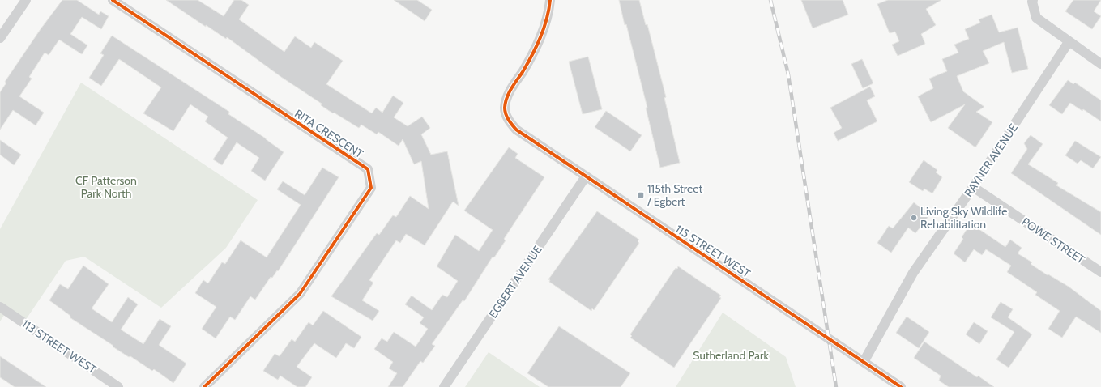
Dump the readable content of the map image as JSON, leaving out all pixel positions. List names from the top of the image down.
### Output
{
  "streets": {
    "street": [
      "RITA CRESCENT",
      "RAYNER AVENUE",
      "POWE STREET",
      "115 STREET WEST",
      "EGBERT AVENUE",
      "113 STREET WEST"
    ]
  },
  "crossings": [
    ["RAYNER AVENUE", "POWE STREET"],
    ["RAYNER AVENUE", "115 STREET WEST"],
    ["115 STREET WEST", "EGBERT AVENUE"]
  ],
  "parks": ["CF Patterson Park North", "Sutherland Park"],
  "places": {
    "transit": ["115th Street / Egbert"],
    "other": ["Living Sky Wildlife Rehabilitation"]
  }
}
